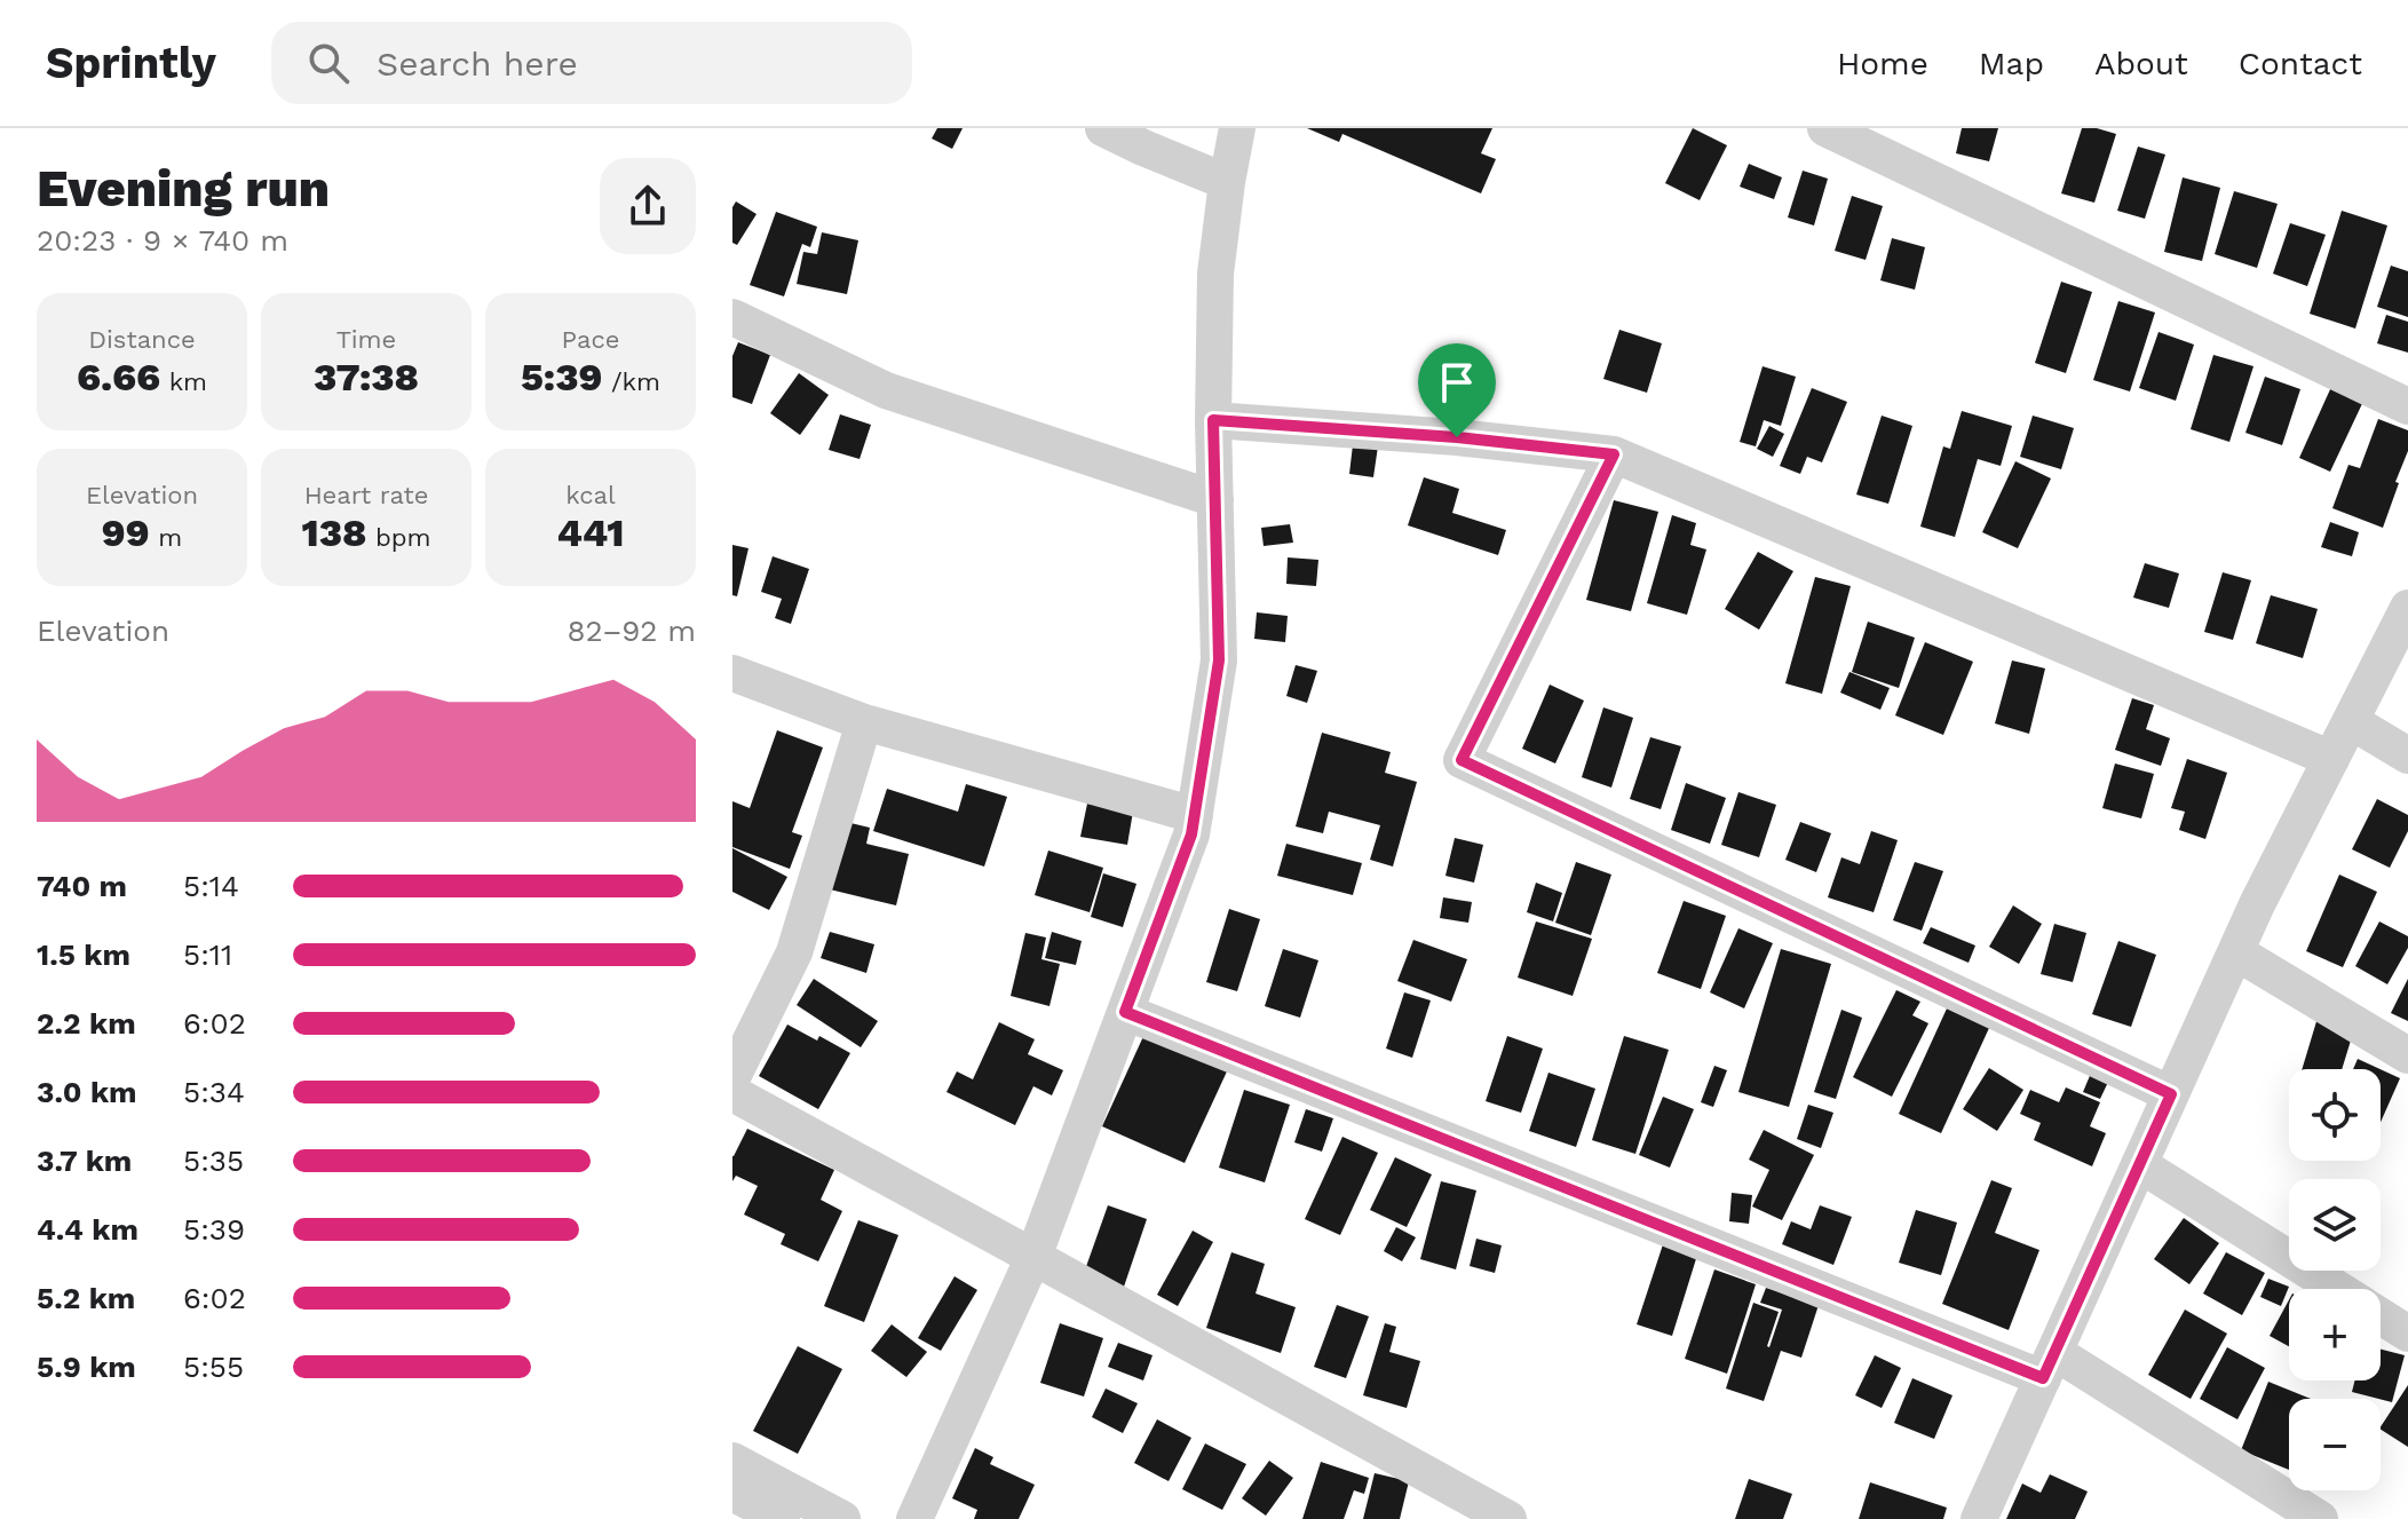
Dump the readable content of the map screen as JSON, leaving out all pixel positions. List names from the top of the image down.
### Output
{
  "page": {
    "header": "Sprintly",
    "search": "Search here",
    "nav": [
      "Home",
      "Map",
      "About",
      "Contact"
    ],
    "heading": ["Evening run", "20:23 · 9 × 740 m"],
    "stats": [
      ["Distance", "6.66 km"],
      ["Time", "37:38"],
      ["Pace", "5:39 /km"],
      ["Elevation", "99 m"],
      ["Heart rate", "138 bpm"],
      ["kcal", "441"]
    ],
    "chart": ["Elevation", "82–92 m"],
    "list": [
      {
        "name": "740 m",
        "note": "5:14"
      },
      {
        "name": "1.5 km",
        "note": "5:11"
      },
      {
        "name": "2.2 km",
        "note": "6:02"
      },
      {
        "name": "3.0 km",
        "note": "5:34"
      },
      {
        "name": "3.7 km",
        "note": "5:35"
      },
      {
        "name": "4.4 km",
        "note": "5:39"
      },
      {
        "name": "5.2 km",
        "note": "6:02"
      },
      {
        "name": "5.9 km",
        "note": "5:55"
      }
    ],
    "map_buttons": ["+", "−"]
  }
}
